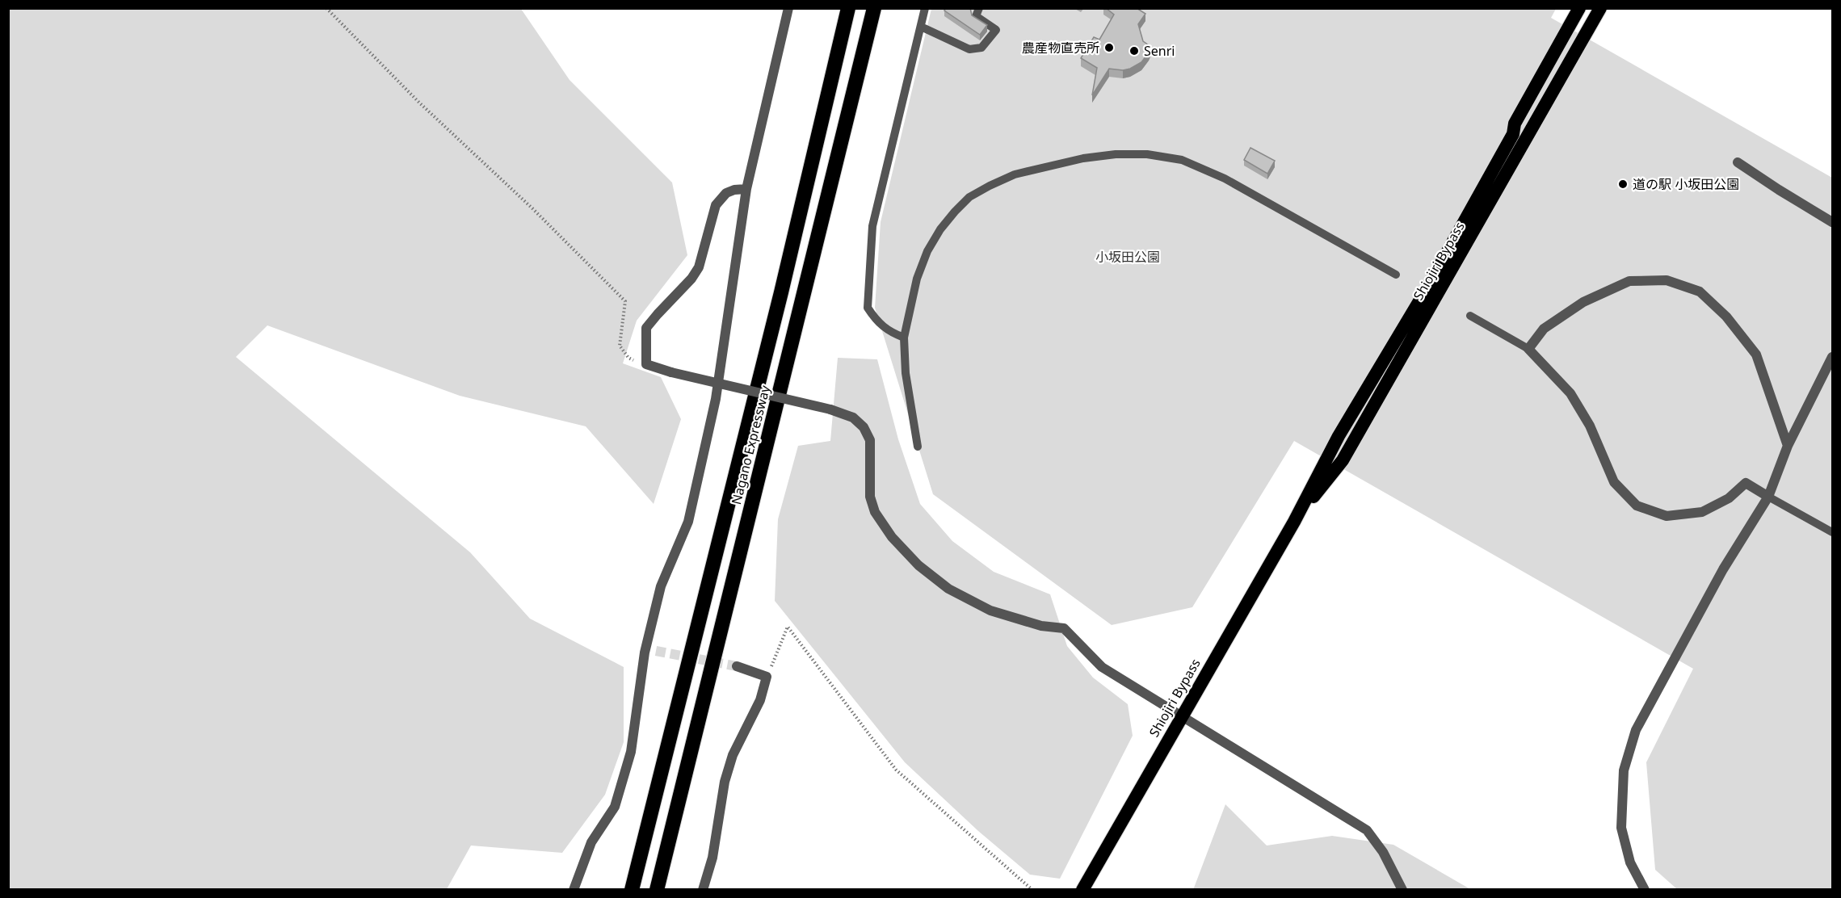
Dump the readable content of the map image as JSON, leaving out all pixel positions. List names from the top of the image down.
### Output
{
  "streets": {
    "highway": ["Shiojiri Bypass", "Nagano Expressway"]
  },
  "parks": ["小坂田公園"],
  "places": ["農産物直売所", "Senri", "道の駅 小坂田公園"]
}
